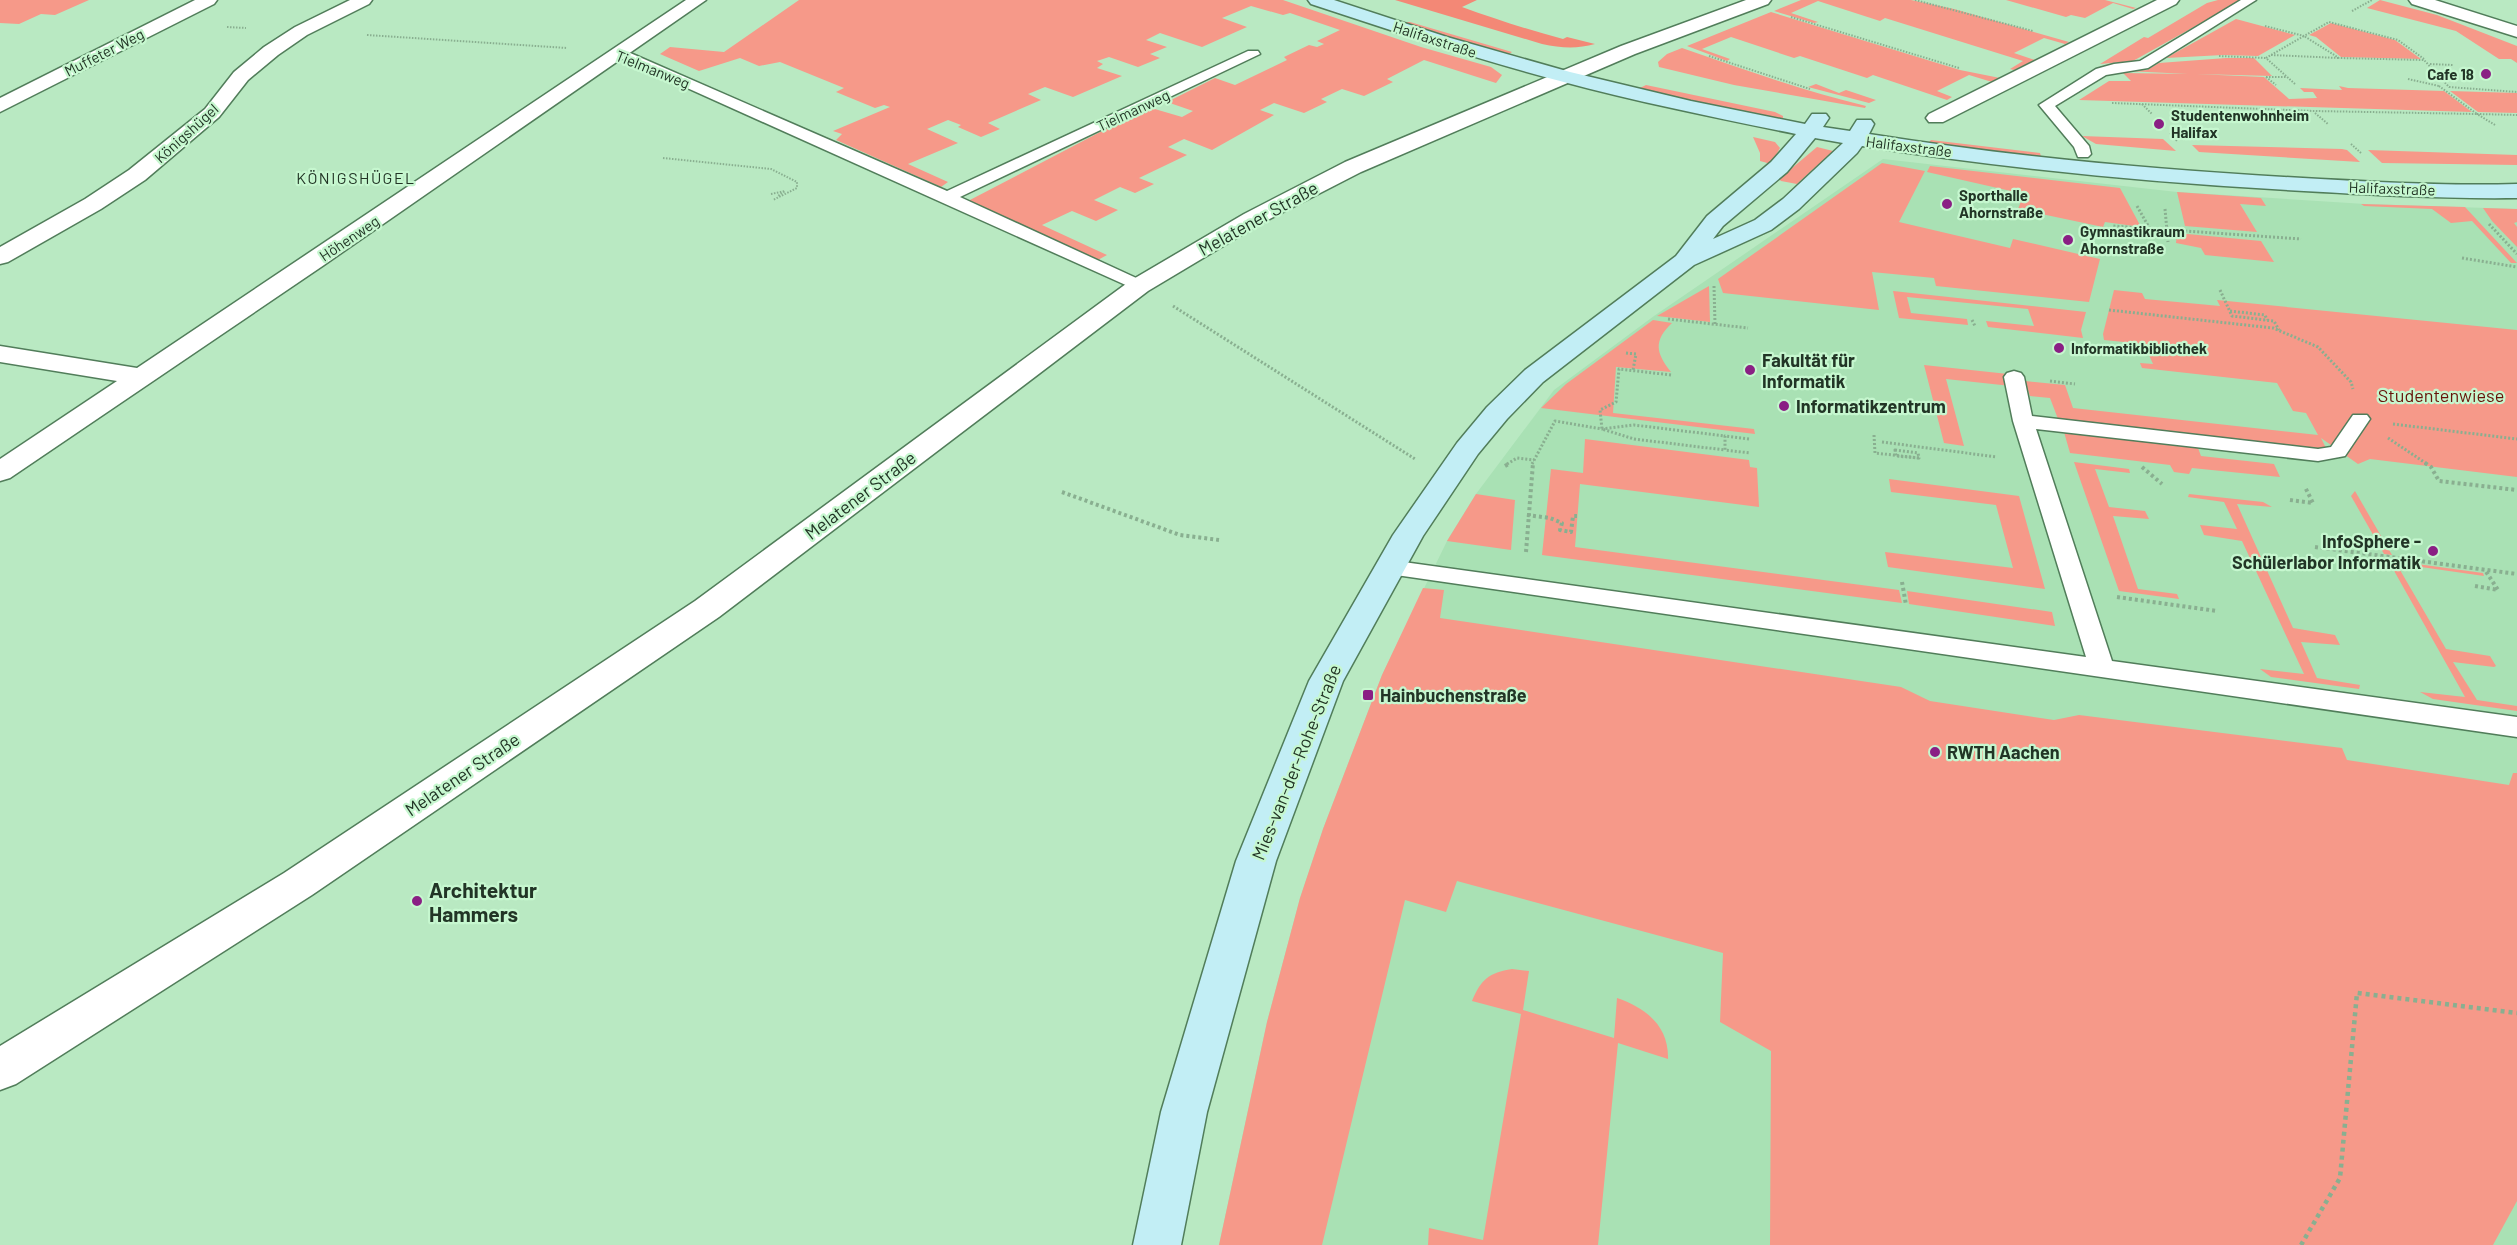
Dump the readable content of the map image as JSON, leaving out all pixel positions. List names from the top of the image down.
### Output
{
  "streets": {
    "main road": ["Halifaxstraße", "Mies-van-der-Rohe-Straße"],
    "street": [
      "Muffeter Weg",
      "Königshügel",
      "Melatener Straße",
      "Höhenweg"
    ],
    "lane": ["Tielmanweg"]
  },
  "crossings": [
    ["Halifaxstraße", "Melatener Straße"],
    ["Halifaxstraße", "Mies-van-der-Rohe-Straße"],
    ["Tielmanweg", "Königshügel"],
    ["Tielmanweg", "Melatener Straße"],
    ["Tielmanweg", "Höhenweg"]
  ],
  "districts": ["KÖNIGSHÜGEL"],
  "parks": ["Studentenwiese"],
  "places": {
    "other": [
      "Cafe 18",
      "Studentenwohnheim Halifax",
      "Sporthalle Ahornstraße",
      "Gymnastikraum Ahornstraße",
      "Informatikbibliothek",
      "Fakultät für Informatik",
      "Informatikzentrum",
      "InfoSphere - Schülerlabor Informatik",
      "RWTH Aachen",
      "Architektur Hammers"
    ],
    "transit": ["Hainbuchenstraße"]
  }
}
